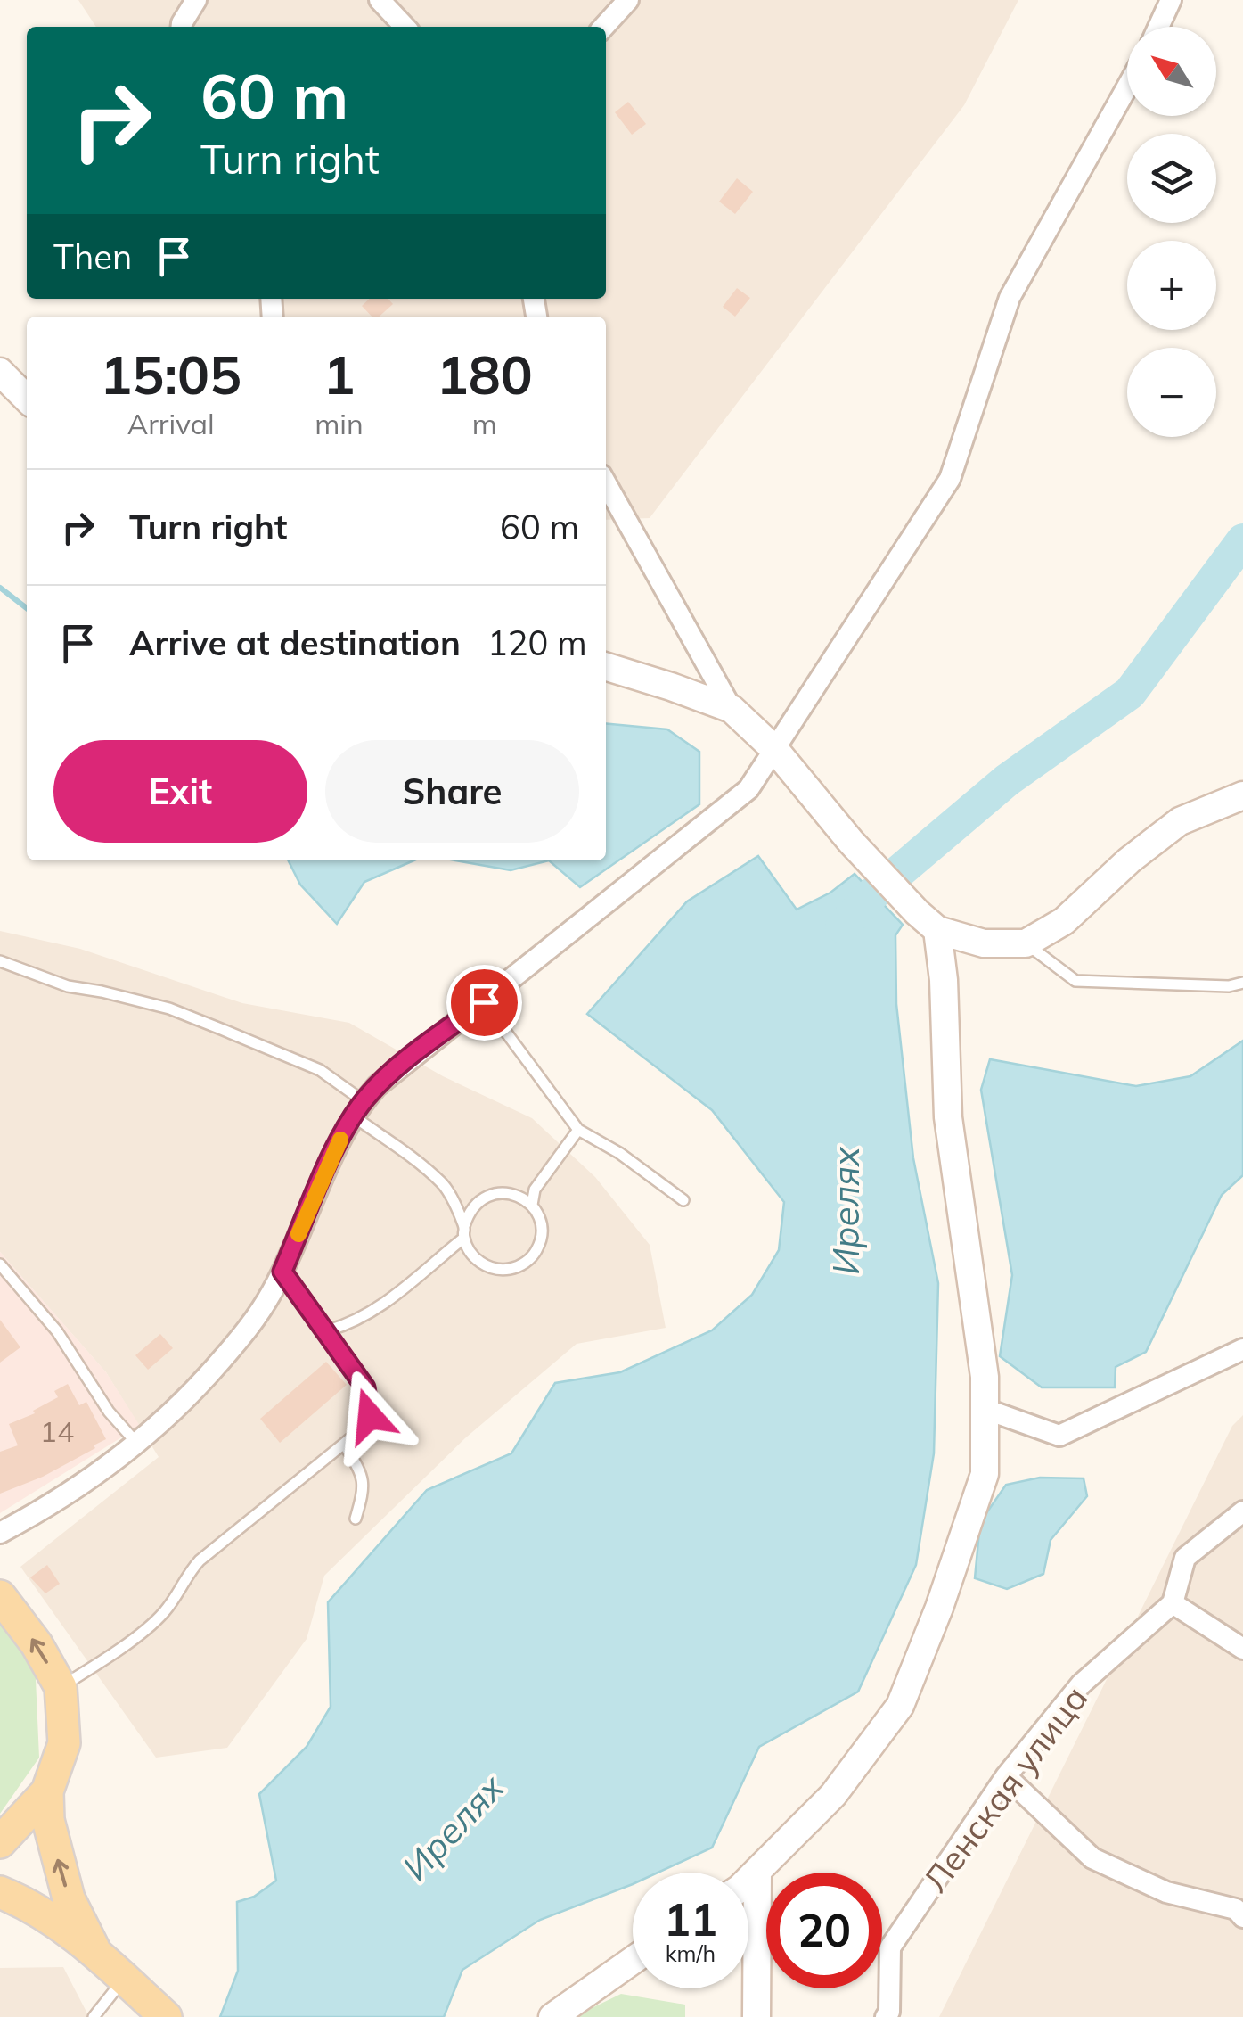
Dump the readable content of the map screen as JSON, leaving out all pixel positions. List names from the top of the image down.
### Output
{
  "streets": {
    "street": ["Ленская улица"]
  },
  "water": ["Ирелях"],
  "house_numbers": ["14"],
  "north": "top left",
  "page": {
    "map_buttons": ["+", "−"],
    "turn": ["60 m", "Turn right"],
    "then": "Then",
    "eta": [
      "15:05",
      "Arrival",
      "1",
      "min",
      "180",
      "m"
    ],
    "list": [
      {
        "name": "Turn right",
        "value": "60 m"
      },
      {
        "name": "Arrive at destination",
        "value": "120 m"
      }
    ],
    "buttons": ["Exit", "Share"],
    "speed": "11 km/h",
    "limit": "20"
  }
}
